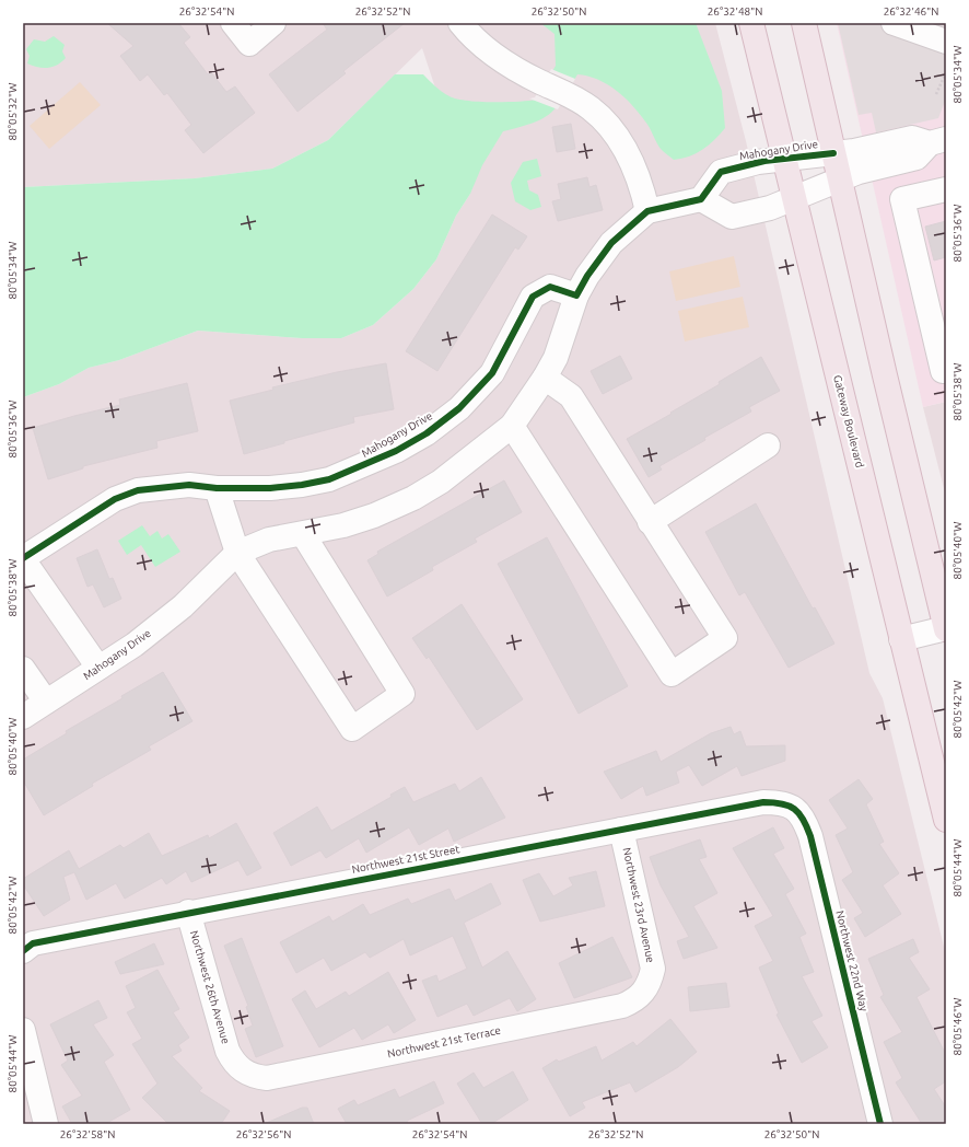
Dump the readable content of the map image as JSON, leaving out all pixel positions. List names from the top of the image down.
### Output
{
  "streets": {
    "main road": ["Gateway Boulevard"],
    "street": [
      "Mahogany Drive",
      "Northwest 21st Street",
      "Northwest 23rd Avenue",
      "Northwest 22nd Way",
      "Northwest 26th Avenue",
      "Northwest 21st Terrace"
    ]
  },
  "crossings": [
    ["Mahogany Drive", "Gateway Boulevard"],
    ["Northwest 21st Street", "Northwest 23rd Avenue"],
    ["Northwest 21st Street", "Northwest 22nd Way"],
    ["Northwest 21st Street", "Northwest 26th Avenue"],
    ["Northwest 23rd Avenue", "Northwest 21st Terrace"],
    ["Northwest 26th Avenue", "Northwest 21st Terrace"]
  ],
  "coordinates": [
    "26°32'54\"N",
    "26°32'52\"N",
    "26°32'50\"N",
    "26°32'48\"N",
    "26°32'46\"N",
    "80°05'34\"W",
    "80°05'32\"W",
    "80°05'36\"W",
    "80°05'38\"W",
    "80°05'40\"W",
    "80°05'42\"W",
    "80°05'44\"W",
    "80°05'46\"W",
    "26°32'58\"N",
    "26°32'56\"N"
  ]
}
